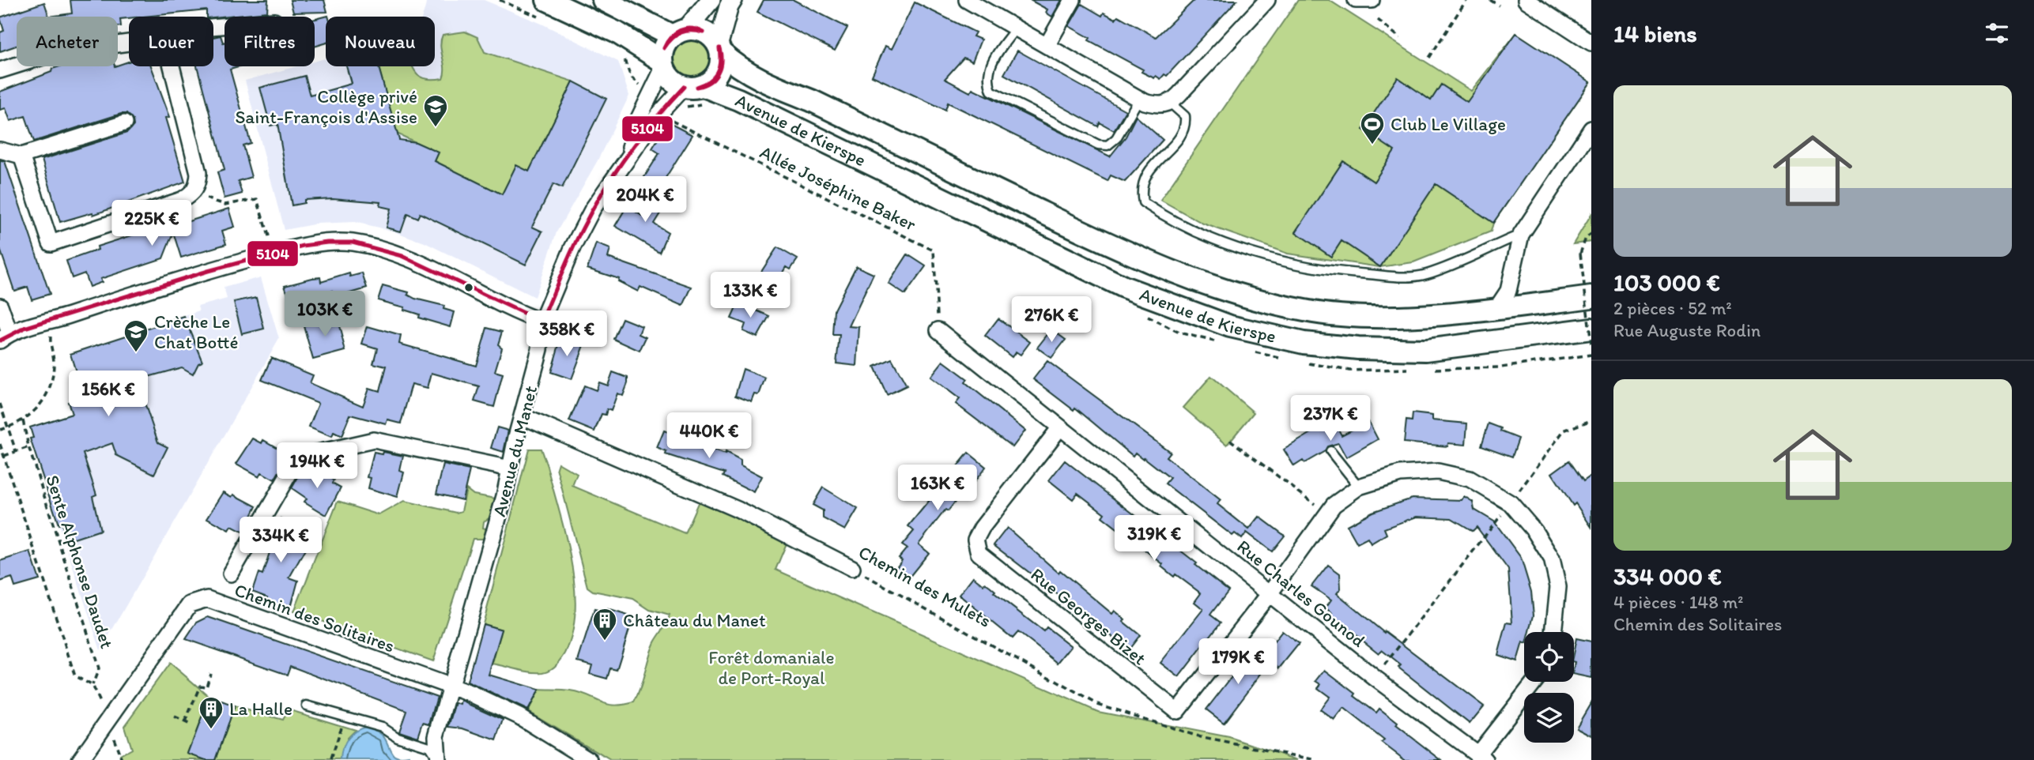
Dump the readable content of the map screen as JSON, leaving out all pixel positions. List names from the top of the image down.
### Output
{
  "streets": {
    "main road": ["Avenue de Kierspe"],
    "street": [
      "Avenue du Manet",
      "Chemin des Mulets",
      "Rue Charles Gounod",
      "Rue Georges Bizet",
      "Chemin des Solitaires"
    ],
    "path": ["Allée Joséphine Baker", "Sente Alphonse Daudet"]
  },
  "crossings": [
    ["Avenue de Kierspe", "Avenue du Manet"],
    ["Allée Joséphine Baker", "Avenue du Manet"],
    ["Allée Joséphine Baker", "Rue Charles Gounod"],
    ["Avenue du Manet", "Chemin des Mulets"],
    ["Avenue du Manet", "Chemin des Solitaires"],
    ["Rue Charles Gounod", "Rue Georges Bizet"]
  ],
  "parks": ["Forêt domaniale de Port-Royal"],
  "places": {
    "school or university": ["Collège privé Saint-François d'Assise", "Crèche Le Chat Botté"],
    "sports": ["Club Le Village"],
    "building": ["Château du Manet", "La Halle"]
  },
  "lines": ["transit line 5104"],
  "page": {
    "heading": "14 biens",
    "chip": [
      "Acheter",
      "Louer",
      "Filtres",
      "Nouveau"
    ],
    "list": [
      {
        "name": "103 000 €",
        "note": "2 pièces · 52 m² · Rue Auguste Rodin"
      },
      {
        "name": "334 000 €",
        "note": "4 pièces · 148 m² · Chemin des Solitaires"
      }
    ],
    "price": [
      "204K €",
      "225K €",
      "133K €",
      "103K €",
      "276K €",
      "358K €",
      "156K €",
      "237K €",
      "440K €",
      "194K €",
      "163K €",
      "319K €",
      "334K €",
      "179K €"
    ]
  }
}
